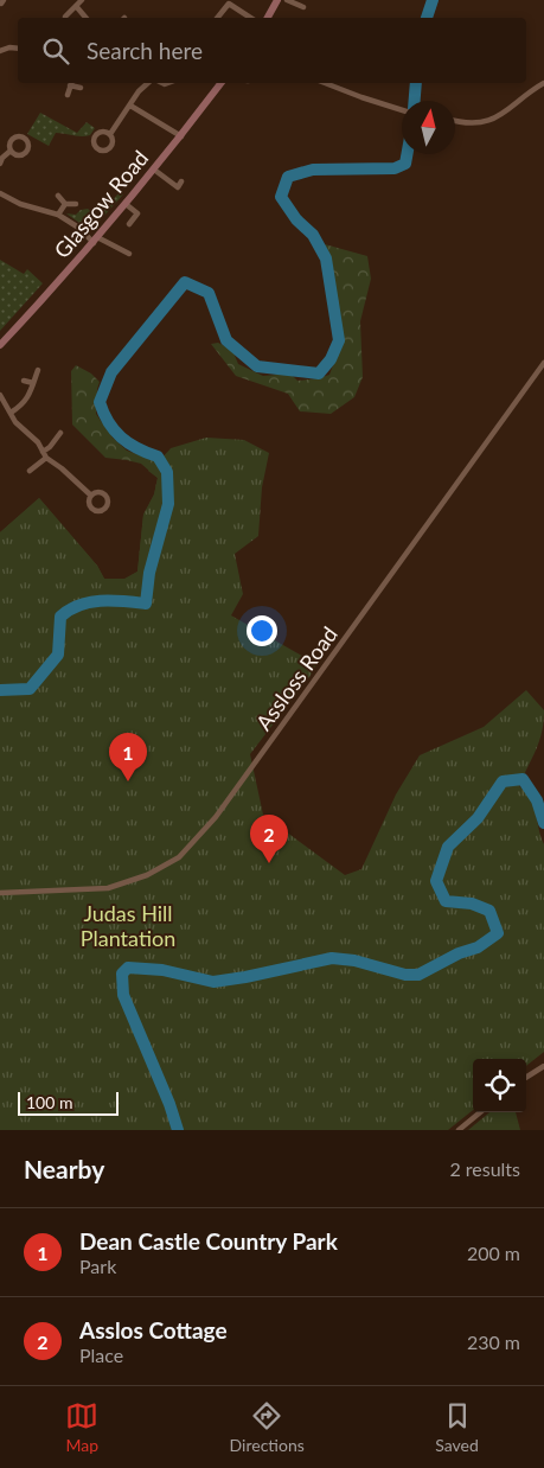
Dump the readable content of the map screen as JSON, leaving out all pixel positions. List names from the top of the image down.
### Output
{
  "streets": {
    "main road": ["Glasgow Road"],
    "street": ["Assloss Road"]
  },
  "parks": ["Judas Hill Plantation"],
  "scale_bar": "100 m",
  "north": "top",
  "page": {
    "search": "Search here",
    "pins": ["1", "2"],
    "scale": "100 m",
    "heading": ["Nearby", "2 results"],
    "list": [
      {
        "mark": "1",
        "name": "Dean Castle Country Park",
        "note": "Park",
        "value": "200 m"
      },
      {
        "mark": "2",
        "name": "Asslos Cottage",
        "note": "Place",
        "value": "230 m"
      }
    ],
    "nav": ["Map", "Directions", "Saved"]
  }
}
